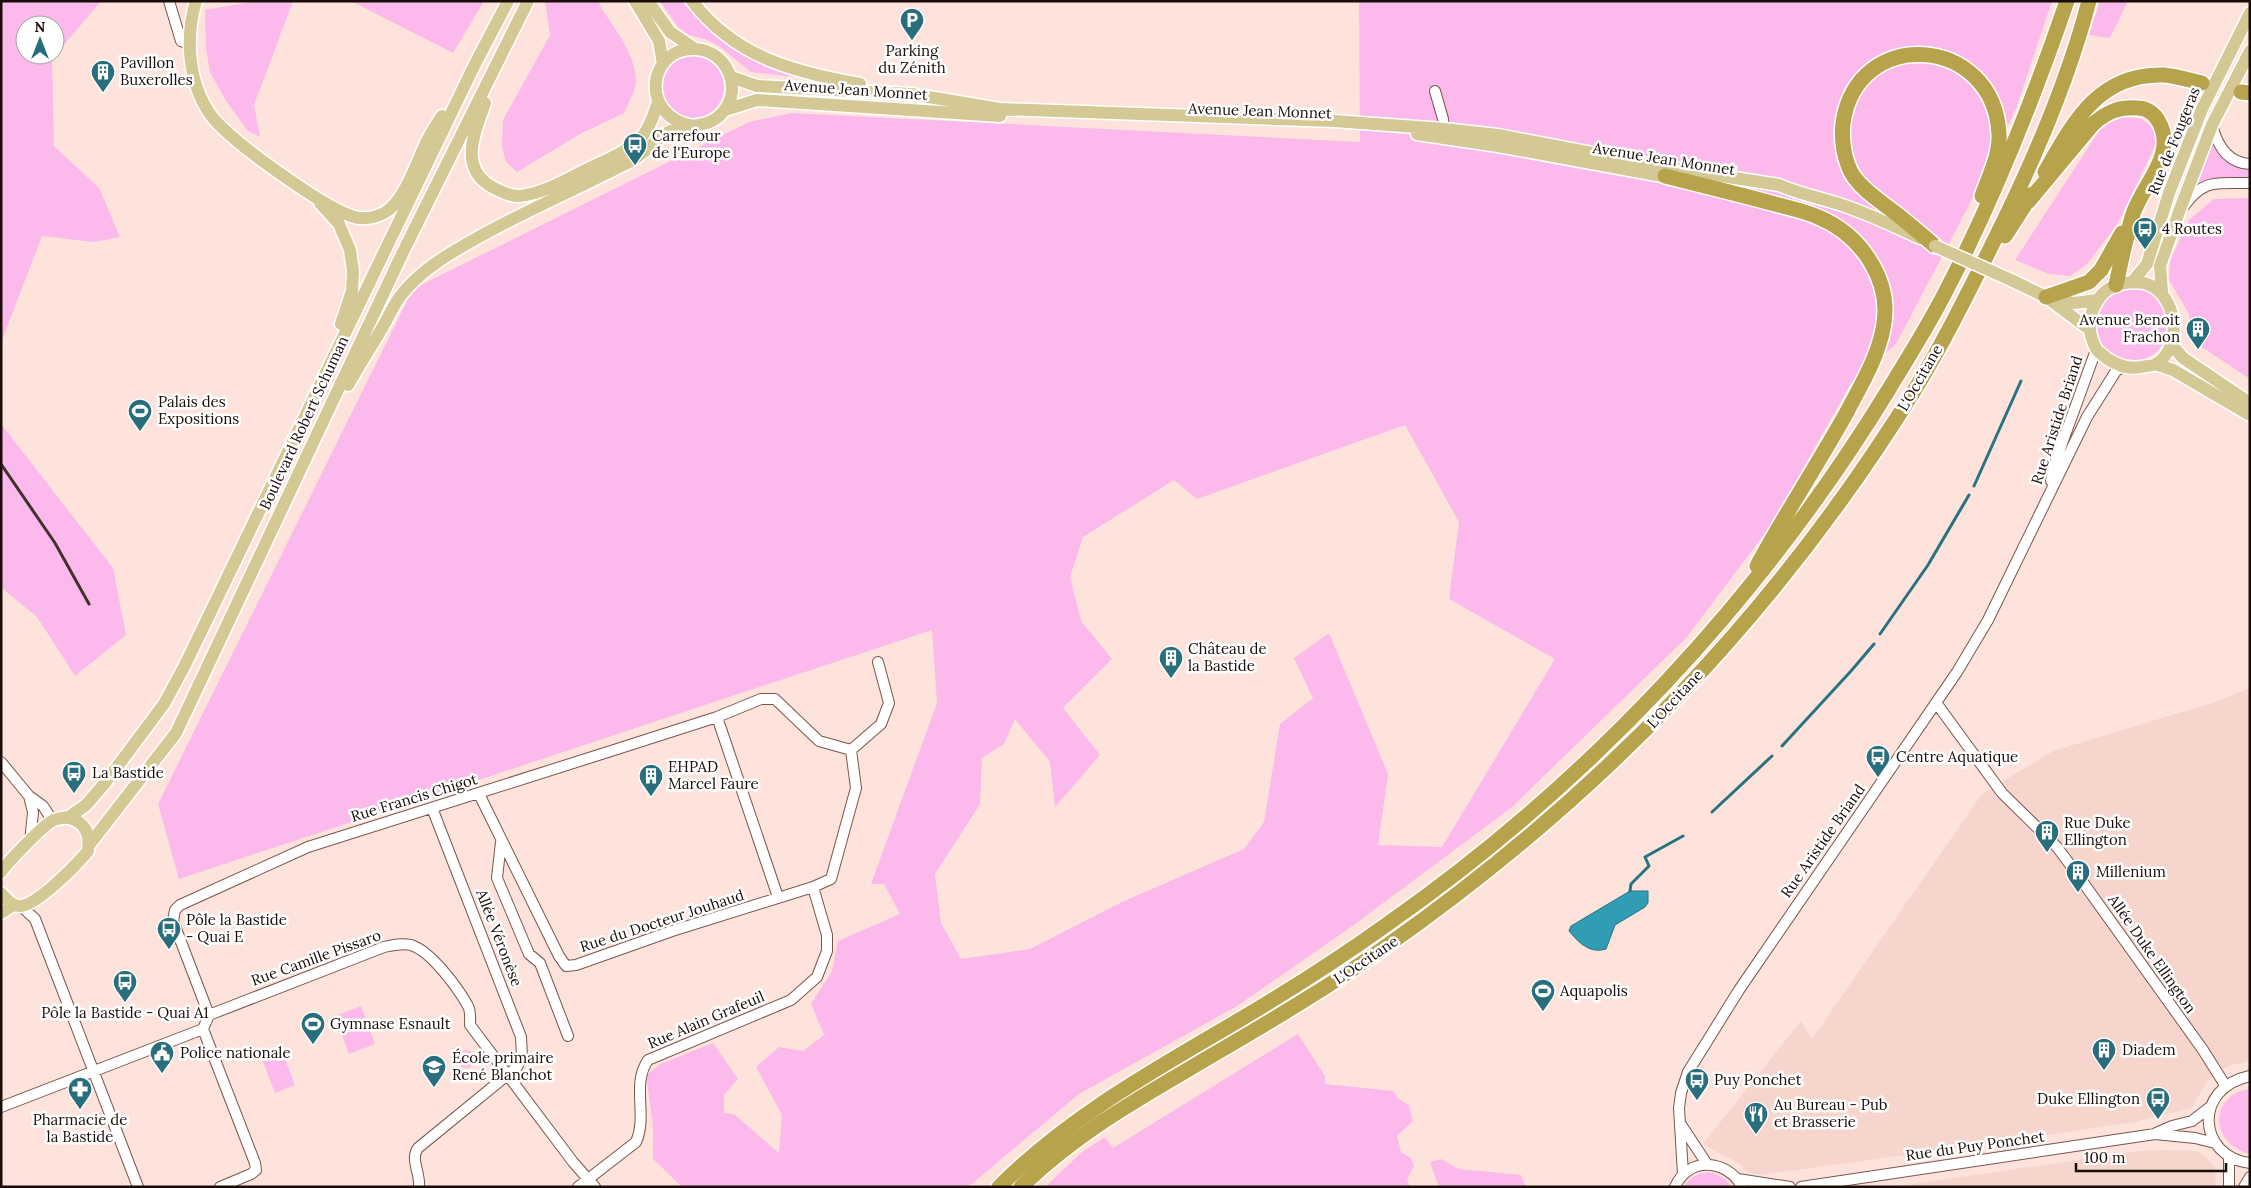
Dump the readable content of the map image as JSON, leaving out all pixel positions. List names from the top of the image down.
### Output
{
  "streets": {
    "highway": ["L'Occitane"],
    "main road": ["Avenue Jean Monnet", "Rue de Fougeras", "Boulevard Robert Schuman"],
    "street": [
      "Rue Aristide Briand",
      "Rue Francis Chigot",
      "Rue du Docteur Jouhaud",
      "Allée Véronèse",
      "Allée Duke Ellington",
      "Rue Camille Pissaro",
      "Rue Alain Grafeuil",
      "Rue du Puy Ponchet"
    ]
  },
  "crossings": [
    ["Avenue Jean Monnet", "Rue de Fougeras"],
    ["Avenue Jean Monnet", "Rue Aristide Briand"],
    ["Rue de Fougeras", "Rue Aristide Briand"],
    ["Rue Aristide Briand", "Allée Duke Ellington"],
    ["Rue Francis Chigot", "Rue du Docteur Jouhaud"],
    ["Rue Francis Chigot", "Allée Véronèse"],
    ["Rue Francis Chigot", "Rue Camille Pissaro"],
    ["Allée Véronèse", "Rue Camille Pissaro"],
    ["Rue Camille Pissaro", "Rue Alain Grafeuil"]
  ],
  "places": {
    "parking": ["Parking du Zénith"],
    "building": [
      "Pavillon Buxerolles",
      "Avenue Benoit Frachon",
      "Château de la Bastide",
      "EHPAD Marcel Faure",
      "Rue Duke Ellington",
      "Millenium",
      "Diadem"
    ],
    "bus stop": [
      "Carrefour de l'Europe",
      "4 Routes",
      "Centre Aquatique",
      "La Bastide",
      "Pôle la Bastide - Quai E",
      "Pôle la Bastide - Quai A1",
      "Puy Ponchet",
      "Duke Ellington"
    ],
    "sports": ["Palais des Expositions", "Aquapolis", "Gymnase Esnault"],
    "public building": ["Police nationale"],
    "school or university": ["École primaire René Blanchot"],
    "pharmacy": ["Pharmacie de la Bastide"],
    "restaurant": ["Au Bureau - Pub et Brasserie"]
  },
  "scale_bar": "100 m",
  "north": "top"
}
